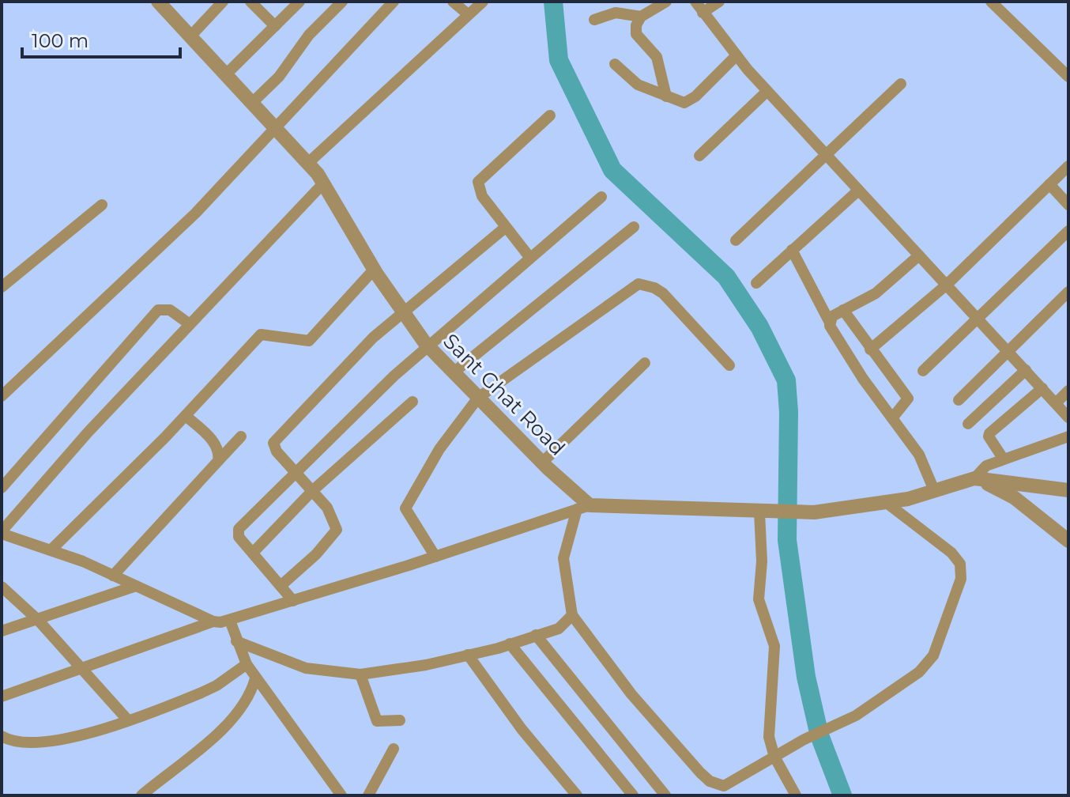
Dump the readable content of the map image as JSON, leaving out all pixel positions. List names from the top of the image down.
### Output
{
  "streets": {
    "street": ["Sant Ghat Road"]
  },
  "scale_bar": "100 m"
}
